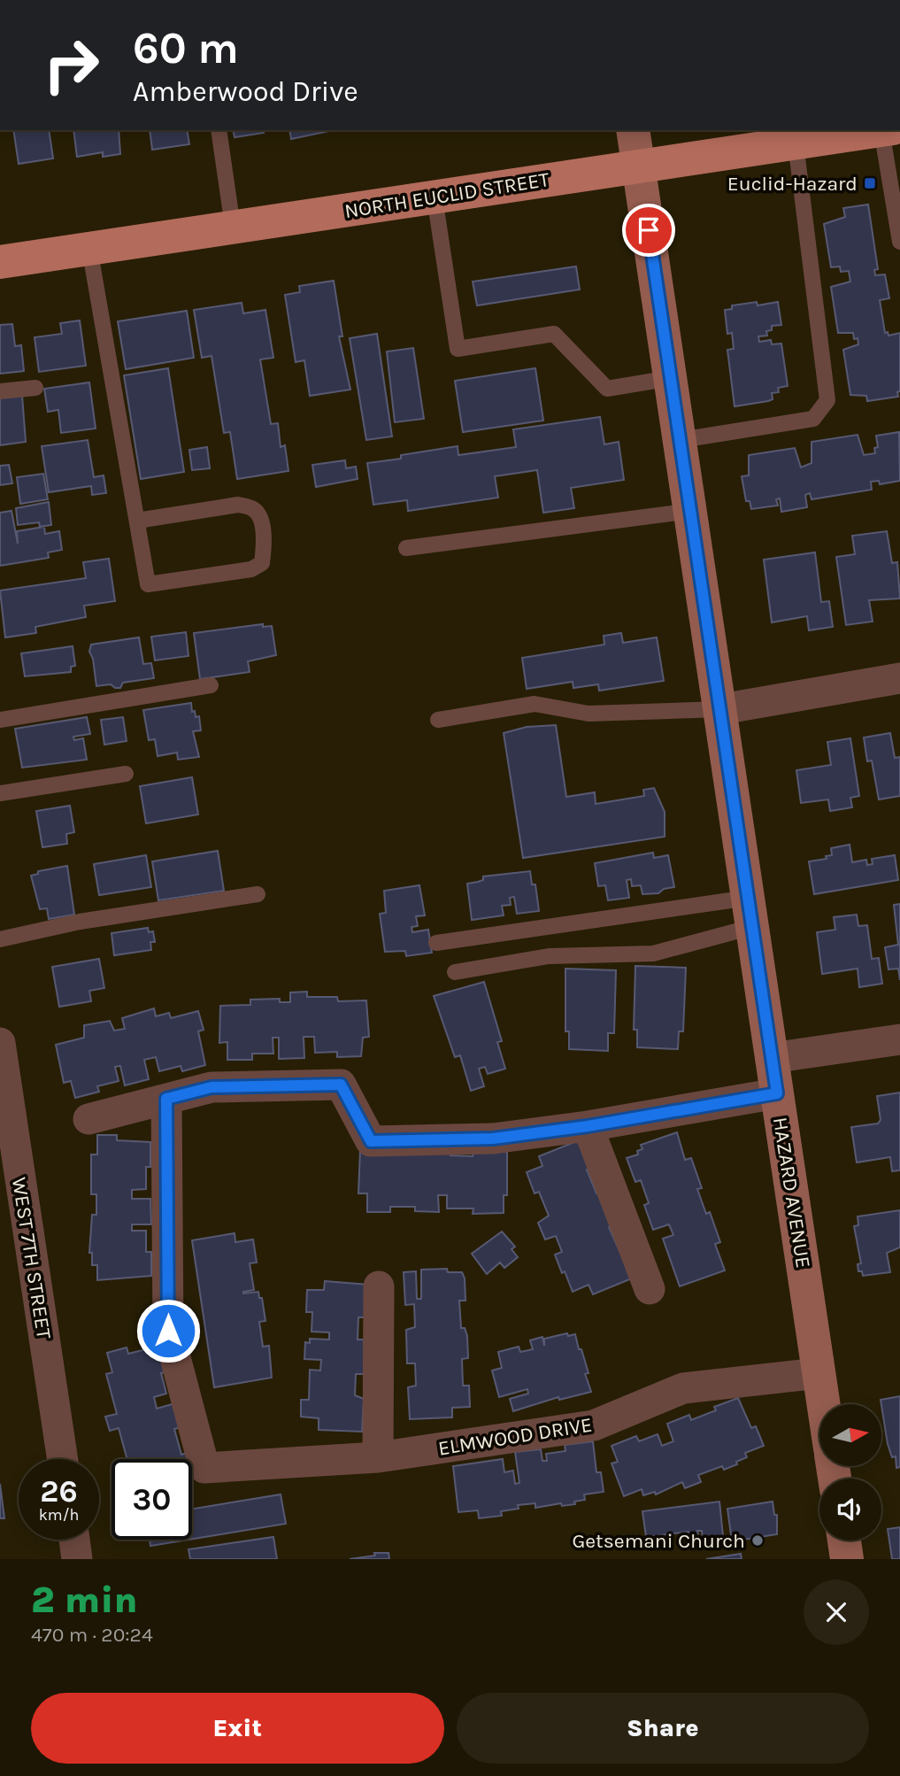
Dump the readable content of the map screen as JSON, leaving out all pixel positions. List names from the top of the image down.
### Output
{
  "streets": {
    "main road": ["NORTH EUCLID STREET"],
    "street": ["HAZARD AVENUE", "WEST 7TH STREET", "ELMWOOD DRIVE"]
  },
  "crossings": [
    ["NORTH EUCLID STREET", "HAZARD AVENUE"],
    ["HAZARD AVENUE", "ELMWOOD DRIVE"]
  ],
  "places": {
    "transit": ["Euclid-Hazard"],
    "other": ["Getsemani Church"]
  },
  "north": "right",
  "page": {
    "turn": ["60 m", "Amberwood Drive"],
    "speed": "26 km/h",
    "limit": "30",
    "heading": ["2 min", "470 m · 20:24"],
    "buttons": ["Exit", "Share"]
  }
}
